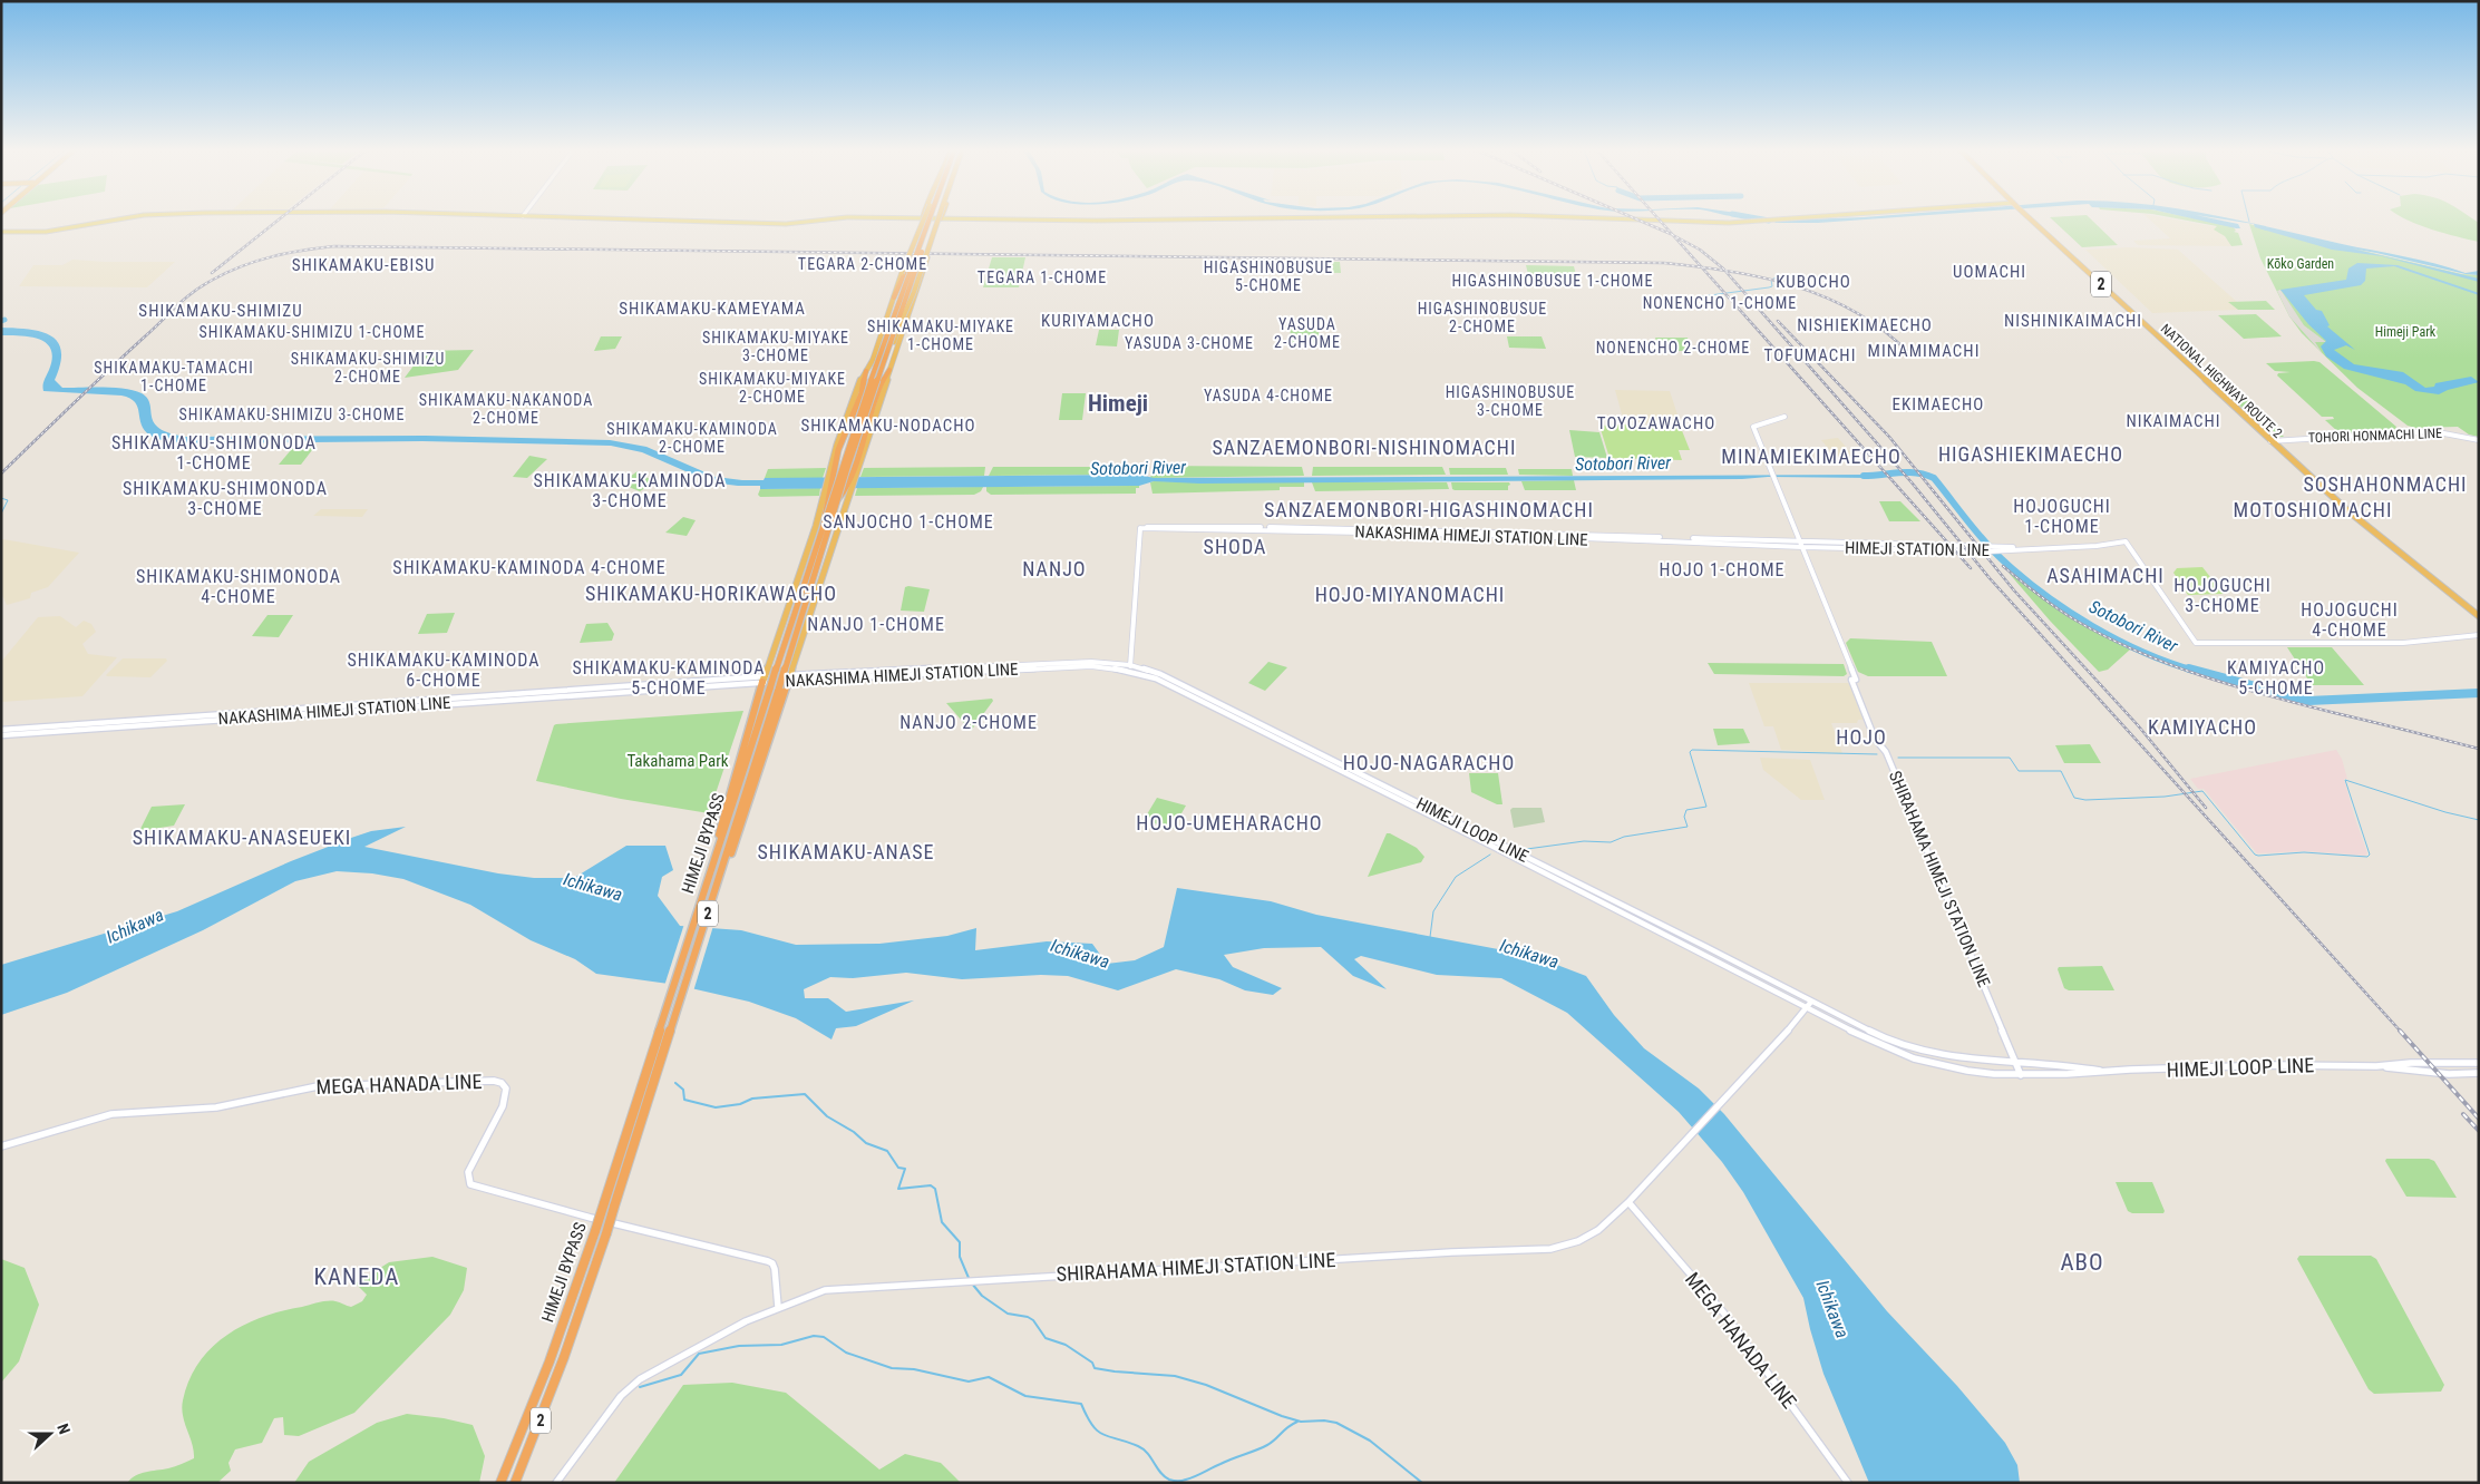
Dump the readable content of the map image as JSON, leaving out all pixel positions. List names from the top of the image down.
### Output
{
  "streets": {
    "highway": ["2", "NATIONAL HIGHWAY ROUTE 2", "HIMEJI BYPASS"],
    "main road": [
      "TOHORI HONMACHI LINE",
      "NAKASHIMA HIMEJI STATION LINE",
      "HIMEJI STATION LINE",
      "HIMEJI LOOP LINE",
      "SHIRAHAMA HIMEJI STATION LINE",
      "MEGA HANADA LINE"
    ]
  },
  "crossings": [
    ["NATIONAL HIGHWAY ROUTE 2", "TOHORI HONMACHI LINE"],
    ["NAKASHIMA HIMEJI STATION LINE", "HIMEJI STATION LINE"],
    ["NAKASHIMA HIMEJI STATION LINE", "HIMEJI LOOP LINE"],
    ["NAKASHIMA HIMEJI STATION LINE", "SHIRAHAMA HIMEJI STATION LINE"],
    ["HIMEJI STATION LINE", "SHIRAHAMA HIMEJI STATION LINE"],
    ["HIMEJI LOOP LINE", "SHIRAHAMA HIMEJI STATION LINE"],
    ["SHIRAHAMA HIMEJI STATION LINE", "MEGA HANADA LINE"]
  ],
  "districts": [
    "TEGARA 2-CHOME",
    "SHIKAMAKU-EBISU",
    "HIGASHINOBUSUE 5-CHOME",
    "UOMACHI",
    "TEGARA 1-CHOME",
    "HIGASHINOBUSUE 1-CHOME",
    "KUBOCHO",
    "NONENCHO 1-CHOME",
    "SHIKAMAKU-KAMEYAMA",
    "HIGASHINOBUSUE 2-CHOME",
    "SHIKAMAKU-SHIMIZU",
    "KURIYAMACHO",
    "NISHINIKAIMACHI",
    "YASUDA 2-CHOME",
    "NISHIEKIMAECHO",
    "SHIKAMAKU-MIYAKE 1-CHOME",
    "SHIKAMAKU-SHIMIZU 1-CHOME",
    "SHIKAMAKU-MIYAKE 3-CHOME",
    "YASUDA 3-CHOME",
    "NONENCHO 2-CHOME",
    "MINAMIMACHI",
    "TOFUMACHI",
    "SHIKAMAKU-SHIMIZU 2-CHOME",
    "SHIKAMAKU-TAMACHI 1-CHOME",
    "SHIKAMAKU-MIYAKE 2-CHOME",
    "HIGASHINOBUSUE 3-CHOME",
    "YASUDA 4-CHOME",
    "SHIKAMAKU-NAKANODA 2-CHOME",
    "Himeji",
    "EKIMAECHO",
    "SHIKAMAKU-SHIMIZU 3-CHOME",
    "NIKAIMACHI",
    "TOYOZAWACHO",
    "SHIKAMAKU-NODACHO",
    "SHIKAMAKU-KAMINODA 2-CHOME",
    "SHIKAMAKU-SHIMONODA 1-CHOME",
    "SANZAEMONBORI-NISHINOMACHI",
    "HIGASHIEKIMAECHO",
    "MINAMIEKIMAECHO",
    "SHIKAMAKU-KAMINODA 3-CHOME",
    "SOSHAHONMACHI",
    "SHIKAMAKU-SHIMONODA 3-CHOME",
    "HOJOGUCHI 1-CHOME",
    "SANZAEMONBORI-HIGASHINOMACHI",
    "MOTOSHIOMACHI",
    "SANJOCHO 1-CHOME",
    "SHODA",
    "SHIKAMAKU-KAMINODA 4-CHOME",
    "NANJO",
    "HOJO 1-CHOME",
    "ASAHIMACHI",
    "SHIKAMAKU-SHIMONODA 4-CHOME",
    "HOJOGUCHI 3-CHOME",
    "SHIKAMAKU-HORIKAWACHO",
    "HOJO-MIYANOMACHI",
    "HOJOGUCHI 4-CHOME",
    "NANJO 1-CHOME",
    "SHIKAMAKU-KAMINODA 6-CHOME",
    "SHIKAMAKU-KAMINODA 5-CHOME",
    "KAMIYACHO 5-CHOME",
    "NANJO 2-CHOME",
    "KAMIYACHO",
    "HOJO",
    "HOJO-NAGARACHO",
    "HOJO-UMEHARACHO",
    "SHIKAMAKU-ANASEUEKI",
    "SHIKAMAKU-ANASE",
    "ABO",
    "KANEDA"
  ],
  "water": ["Sotobori River", "Ichikawa"],
  "parks": ["Kōko Garden", "Himeji Park", "Takahama Park"],
  "north": "right"
}
